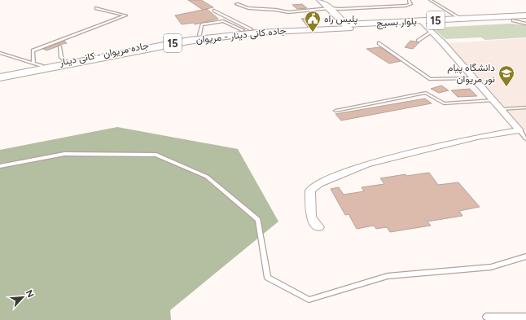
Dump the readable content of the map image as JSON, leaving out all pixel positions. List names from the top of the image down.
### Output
{
  "streets": {
    "highway": ["15", "جاده کانی دینار - مریوان", "جاده مریوان - کانی دینار"],
    "main road": ["بلوار بسیج"]
  },
  "crossings": [
    ["بلوار بسیج", "جاده کانی دینار - مریوان"],
    ["بلوار بسیج", "جاده مریوان - کانی دینار"],
    ["جاده کانی دینار - مریوان", "جاده مریوان - کانی دینار"]
  ],
  "places": {
    "public building": ["پلیس راه"],
    "school or university": ["دانشگاه پیام نور مریوان"]
  },
  "north": "top right"
}
